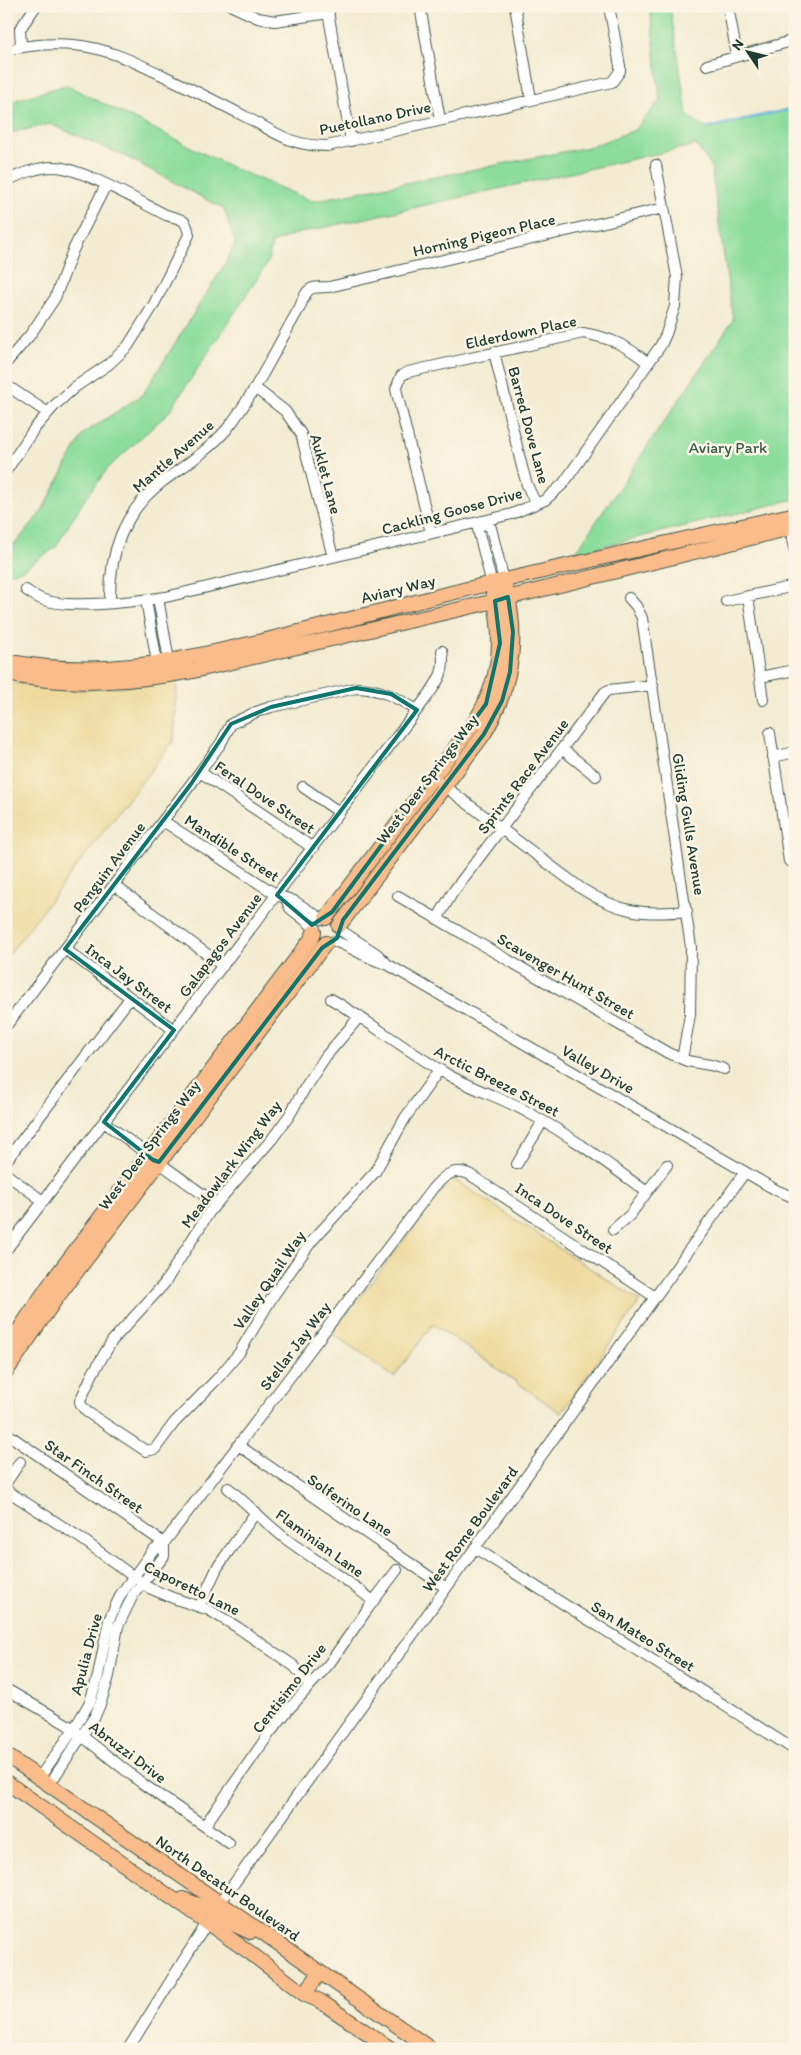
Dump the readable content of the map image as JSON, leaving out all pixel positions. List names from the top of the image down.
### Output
{
  "streets": {
    "main road": ["Aviary Way", "West Deer Springs Way", "North Decatur Boulevard"],
    "street": [
      "Puetollano Drive",
      "Horning Pigeon Place",
      "Elderdown Place",
      "Barred Dove Lane",
      "Mantle Avenue",
      "Auklet Lane",
      "Cackling Goose Drive",
      "Sprints Race Avenue",
      "Feral Dove Street",
      "Gliding Gulls Avenue",
      "Mandible Street",
      "Penguin Avenue",
      "Galapagos Avenue",
      "Scavenger Hunt Street",
      "Inca Jay Street",
      "Valley Drive",
      "Arctic Breeze Street",
      "Meadowlark Wing Way",
      "Inca Dove Street",
      "Valley Quail Way",
      "Stellar Jay Way",
      "Star Finch Street",
      "Solferino Lane",
      "West Rome Boulevard",
      "Flaminian Lane",
      "Caporetto Lane",
      "San Mateo Street",
      "Apulia Drive",
      "Centisimo Drive",
      "Abruzzi Drive"
    ]
  },
  "crossings": [
    ["Horning Pigeon Place", "Mantle Avenue"],
    ["Horning Pigeon Place", "Cackling Goose Drive"],
    ["Elderdown Place", "Barred Dove Lane"],
    ["Elderdown Place", "Cackling Goose Drive"],
    ["Barred Dove Lane", "Cackling Goose Drive"],
    ["Mantle Avenue", "Auklet Lane"],
    ["Mantle Avenue", "Cackling Goose Drive"],
    ["Auklet Lane", "Cackling Goose Drive"],
    ["Aviary Way", "West Deer Springs Way"],
    ["Sprints Race Avenue", "Gliding Gulls Avenue"],
    ["Sprints Race Avenue", "Scavenger Hunt Street"],
    ["West Deer Springs Way", "Mandible Street"],
    ["West Deer Springs Way", "Valley Drive"],
    ["Feral Dove Street", "Penguin Avenue"],
    ["Feral Dove Street", "Galapagos Avenue"],
    ["Gliding Gulls Avenue", "Scavenger Hunt Street"],
    ["Mandible Street", "Penguin Avenue"],
    ["Mandible Street", "Galapagos Avenue"],
    ["Penguin Avenue", "Galapagos Avenue"],
    ["Penguin Avenue", "Inca Jay Street"],
    ["Galapagos Avenue", "Inca Jay Street"],
    ["Valley Drive", "West Rome Boulevard"],
    ["Arctic Breeze Street", "Meadowlark Wing Way"],
    ["Arctic Breeze Street", "Valley Quail Way"],
    ["Meadowlark Wing Way", "Valley Quail Way"],
    ["Inca Dove Street", "Stellar Jay Way"],
    ["Inca Dove Street", "West Rome Boulevard"],
    ["Stellar Jay Way", "Star Finch Street"],
    ["Stellar Jay Way", "Solferino Lane"],
    ["Stellar Jay Way", "Apulia Drive"],
    ["Star Finch Street", "Apulia Drive"],
    ["Solferino Lane", "West Rome Boulevard"],
    ["West Rome Boulevard", "San Mateo Street"],
    ["West Rome Boulevard", "North Decatur Boulevard"],
    ["Flaminian Lane", "Centisimo Drive"],
    ["Caporetto Lane", "Apulia Drive"],
    ["Caporetto Lane", "Centisimo Drive"],
    ["Apulia Drive", "Abruzzi Drive"],
    ["Apulia Drive", "North Decatur Boulevard"],
    ["Centisimo Drive", "Abruzzi Drive"]
  ],
  "parks": ["Aviary Park"],
  "north": "top left"
}
